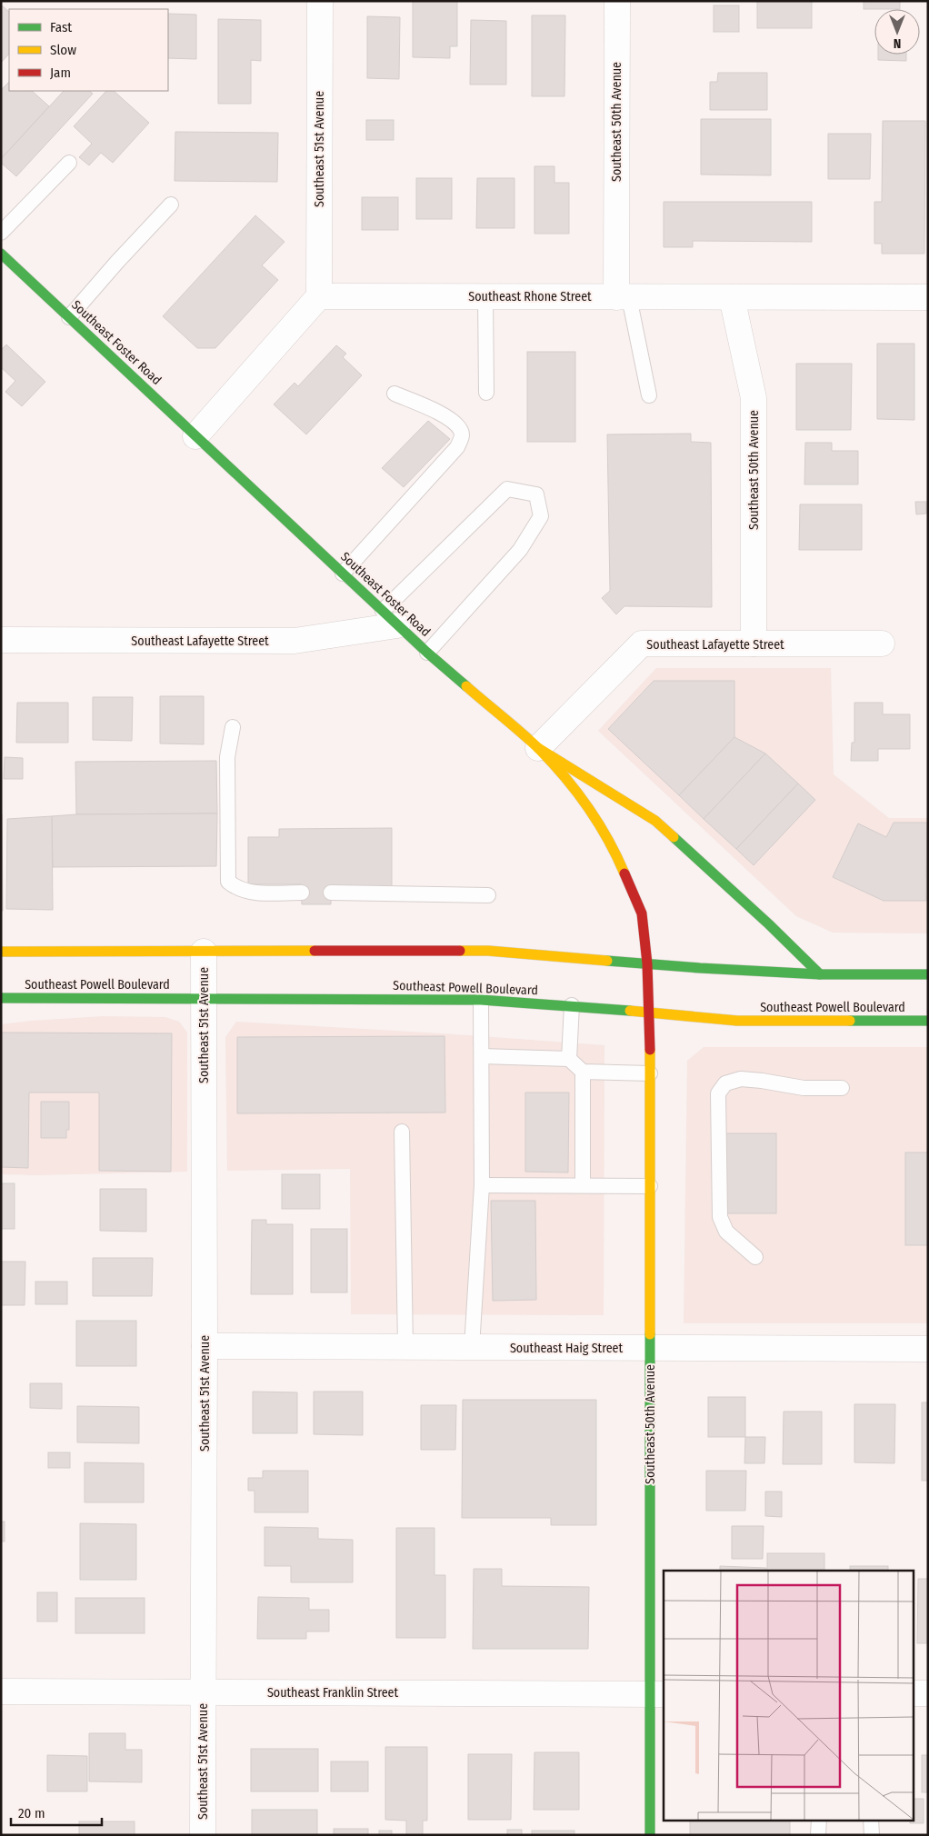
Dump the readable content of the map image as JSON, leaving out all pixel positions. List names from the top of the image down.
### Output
{
  "streets": {
    "main road": ["Southeast 50th Avenue", "Southeast Foster Road", "Southeast Powell Boulevard"],
    "street": [
      "Southeast 51st Avenue",
      "Southeast Rhone Street",
      "Southeast Lafayette Street",
      "Southeast Haig Street",
      "Southeast Franklin Street"
    ]
  },
  "crossings": [
    ["Southeast 50th Avenue", "Southeast Rhone Street"],
    ["Southeast 50th Avenue", "Southeast Foster Road"],
    ["Southeast 50th Avenue", "Southeast Lafayette Street"],
    ["Southeast 50th Avenue", "Southeast Powell Boulevard"],
    ["Southeast 50th Avenue", "Southeast Haig Street"],
    ["Southeast 50th Avenue", "Southeast Franklin Street"],
    ["Southeast 51st Avenue", "Southeast Rhone Street"],
    ["Southeast 51st Avenue", "Southeast Powell Boulevard"],
    ["Southeast 51st Avenue", "Southeast Haig Street"],
    ["Southeast 51st Avenue", "Southeast Franklin Street"],
    ["Southeast Foster Road", "Southeast Lafayette Street"],
    ["Southeast Foster Road", "Southeast Powell Boulevard"]
  ],
  "legend": ["Fast", "Slow", "Jam"],
  "scale_bar": "20 m",
  "north": "bottom"
}
